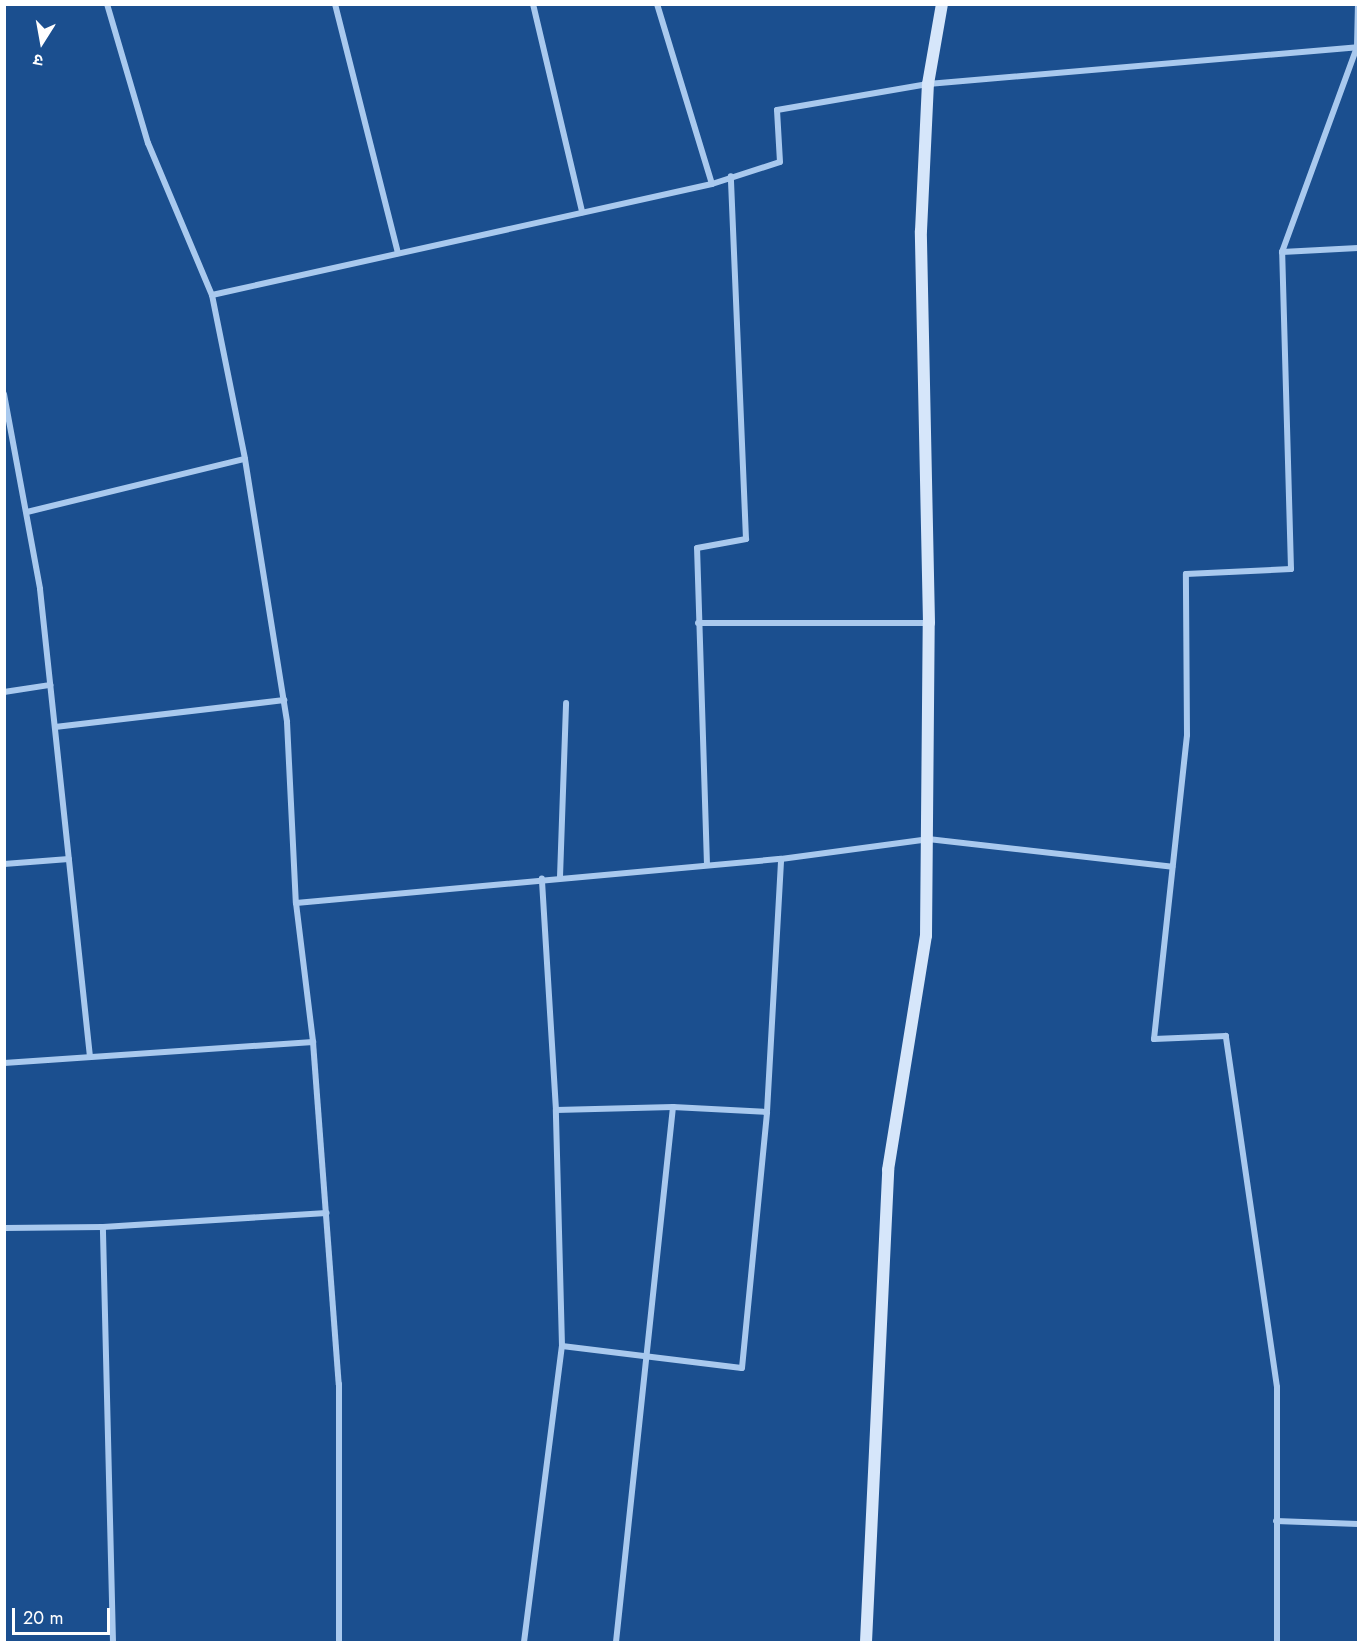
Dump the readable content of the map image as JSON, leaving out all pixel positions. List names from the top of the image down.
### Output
{
  "scale_bar": "20 m",
  "north": "bottom"
}
